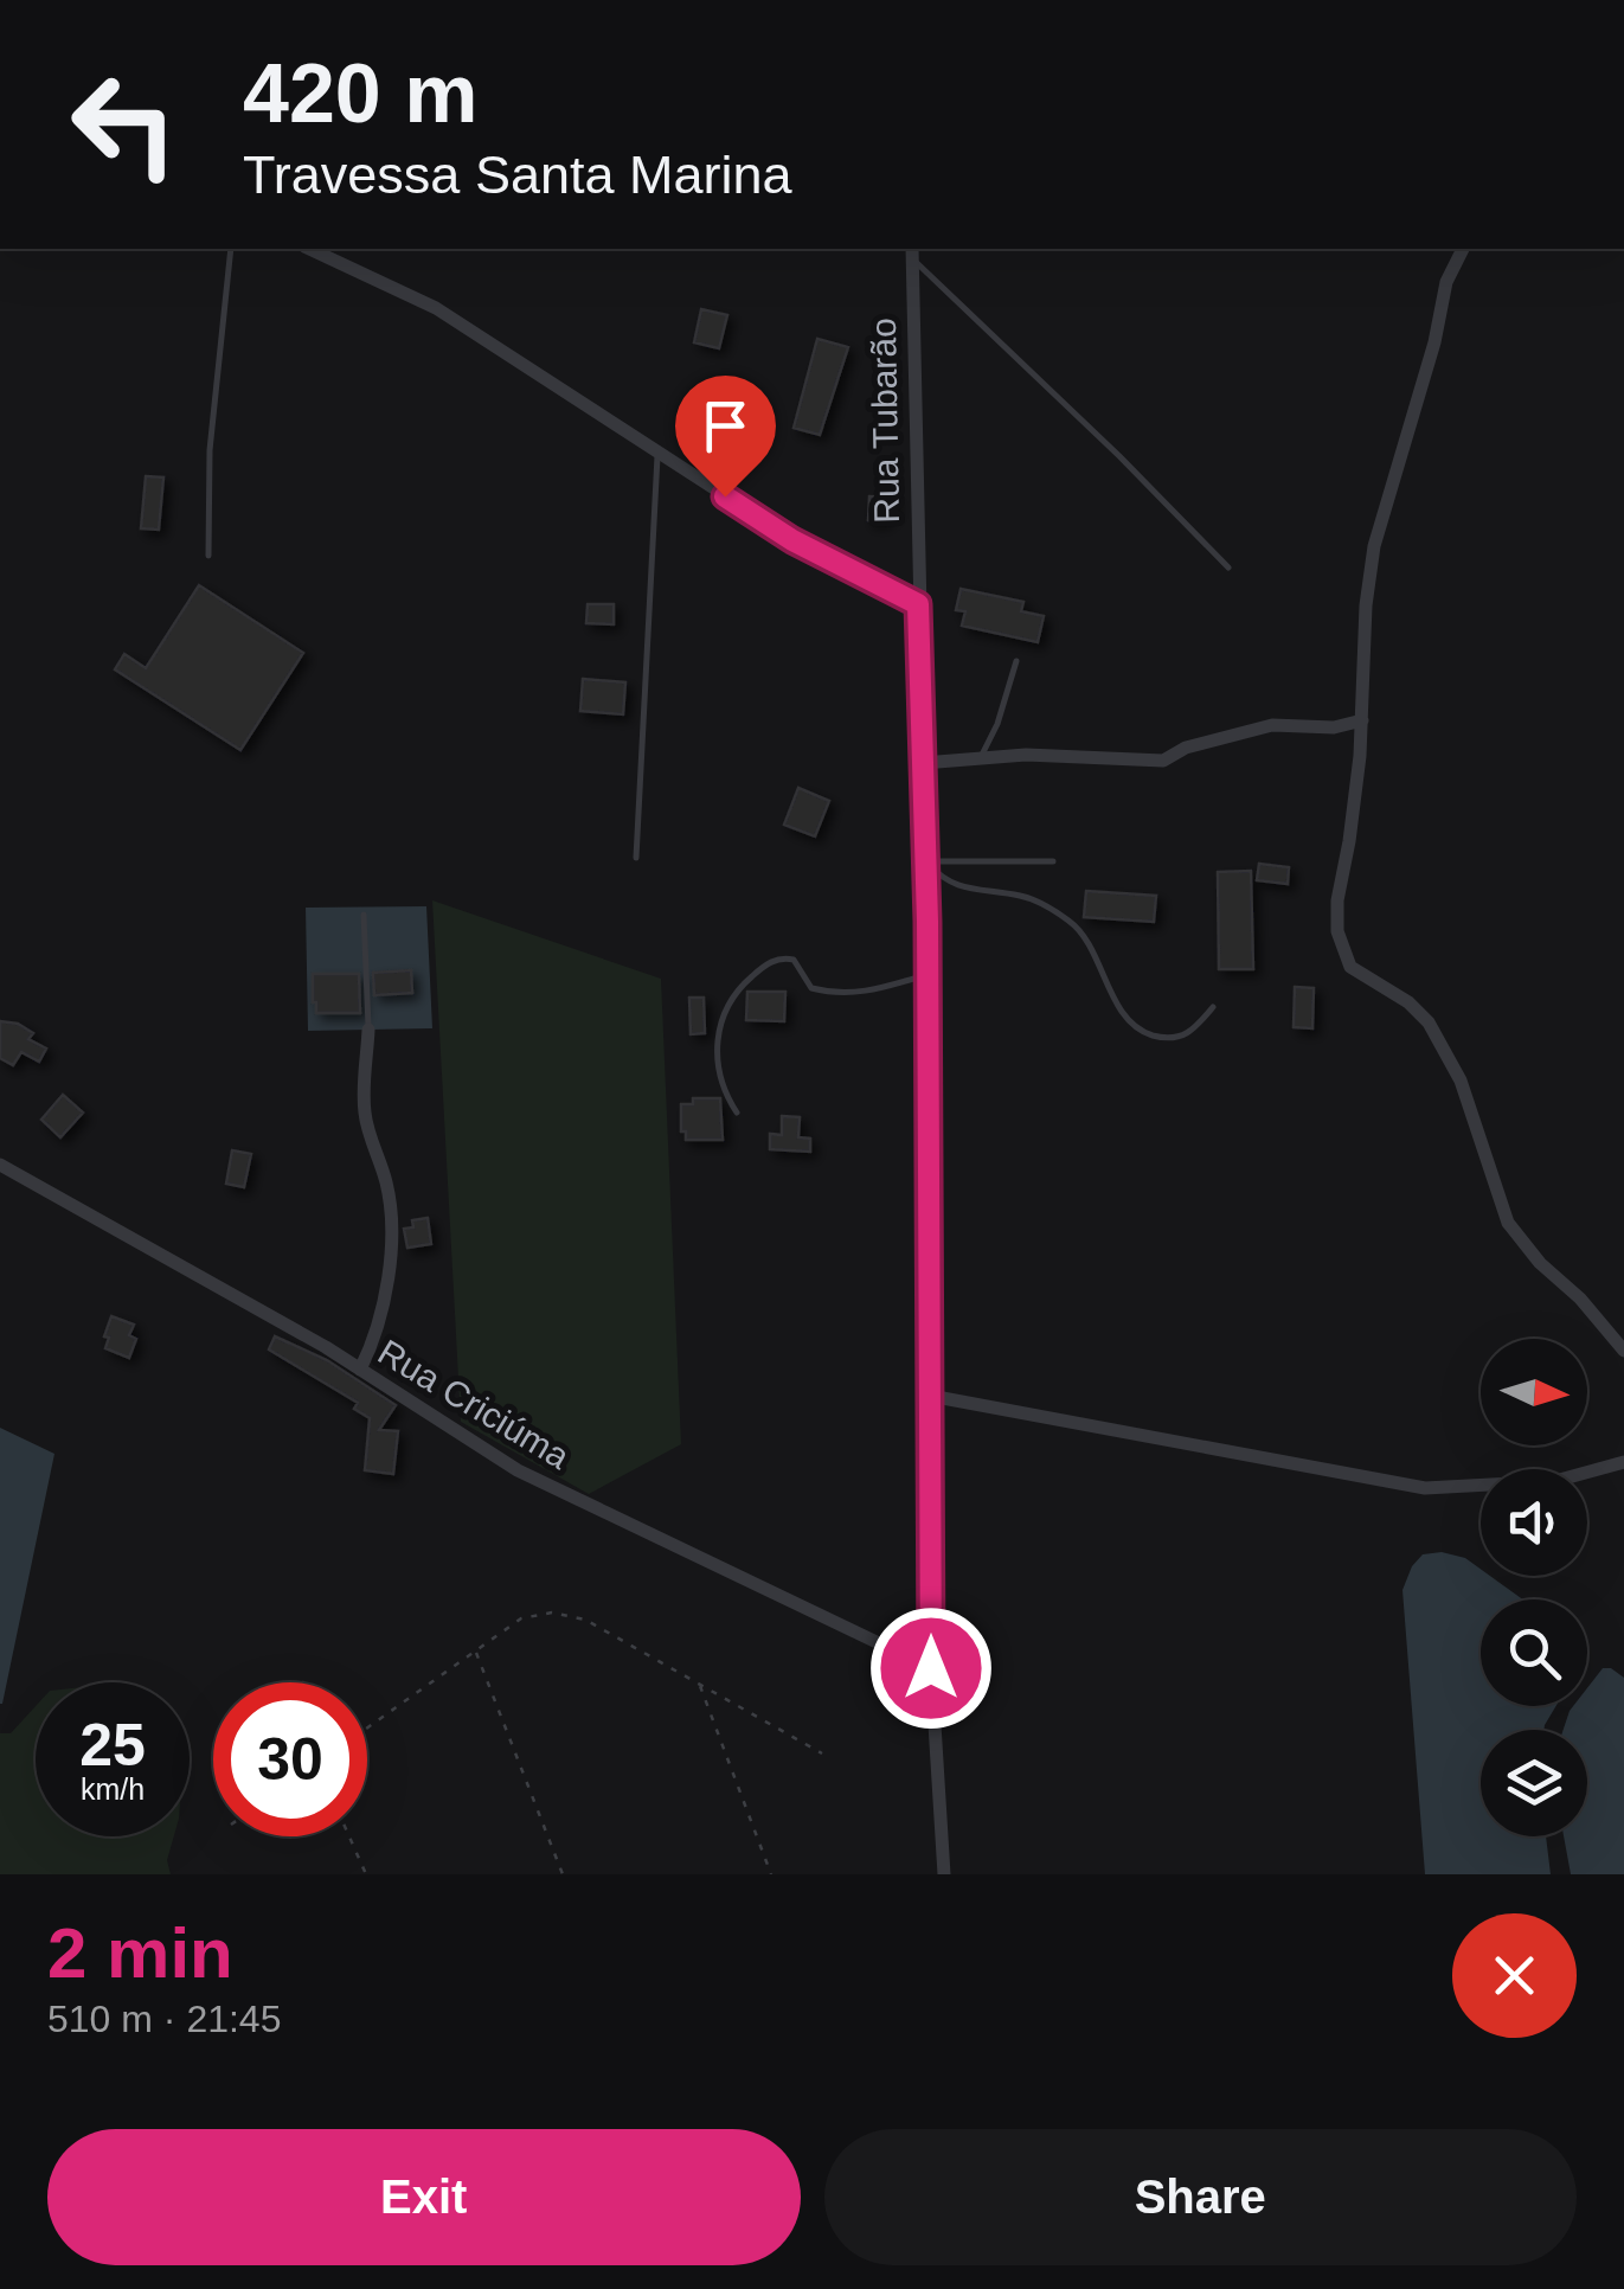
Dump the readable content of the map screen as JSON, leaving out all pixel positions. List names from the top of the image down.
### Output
{
  "streets": {
    "street": ["Rua Tubarão", "Rua Criciúma"]
  },
  "crossings": [
    ["Rua Tubarão", "Rua Criciúma"]
  ],
  "north": "right",
  "page": {
    "turn": ["420 m", "Travessa Santa Marina"],
    "speed": "25 km/h",
    "limit": "30",
    "heading": ["2 min", "510 m · 21:45"],
    "buttons": ["Exit", "Share"]
  }
}
